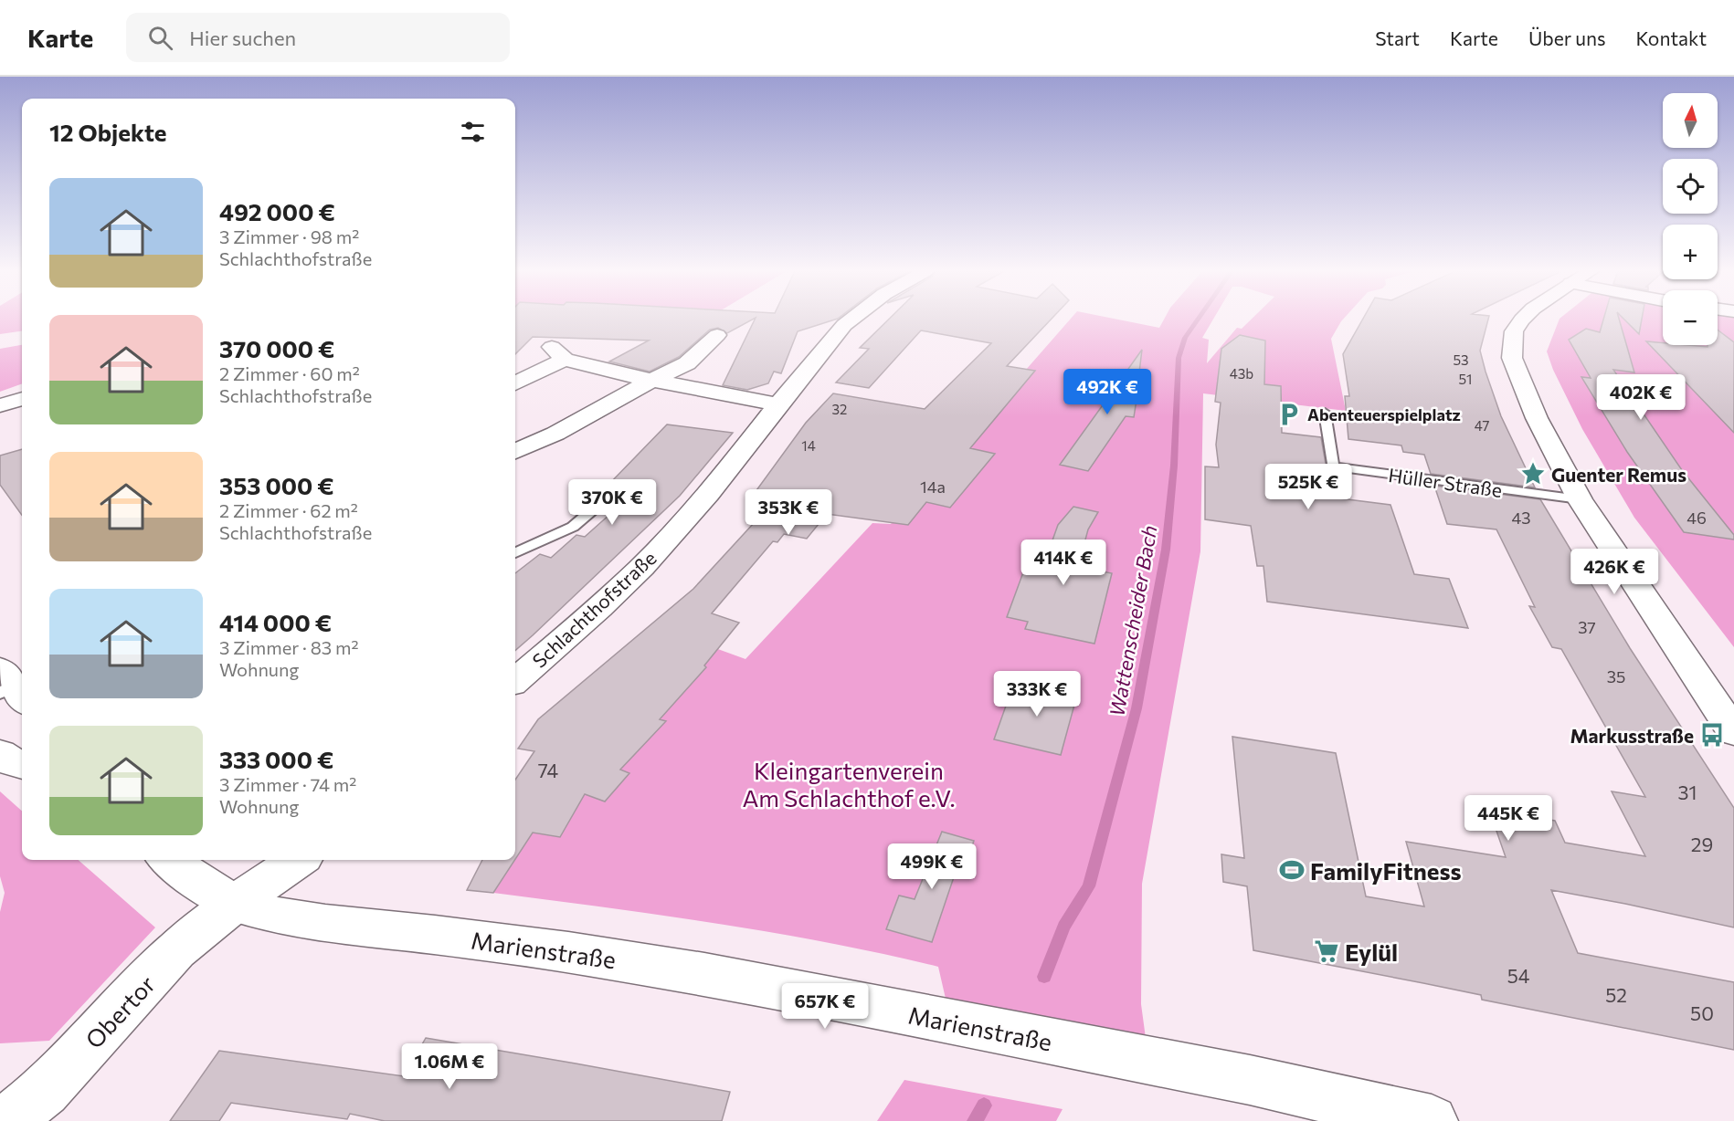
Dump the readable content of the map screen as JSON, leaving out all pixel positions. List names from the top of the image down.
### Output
{
  "streets": {
    "street": ["Schlachthofstraße", "Marienstraße", "Obertor"],
    "lane": ["Hüller Straße"]
  },
  "crossings": [
    ["Marienstraße", "Obertor"]
  ],
  "water": ["Wattenscheider Bach"],
  "parks": ["Kleingartenverein Am Schlachthof e.V."],
  "places": {
    "parking": ["Abenteuerspielplatz"],
    "place": ["Guenter Remus"],
    "bus stop": ["Markusstraße"],
    "sports": ["FamilyFitness"],
    "supermarket": ["Eylül"]
  },
  "house_numbers": [
    "53",
    "43b",
    "51",
    "32",
    "47",
    "14",
    "14a",
    "43",
    "46",
    "37",
    "35",
    "74",
    "31",
    "29",
    "54",
    "52",
    "50"
  ],
  "north": "top",
  "page": {
    "header": "Karte",
    "search": "Hier suchen",
    "nav": [
      "Start",
      "Karte",
      "Über uns",
      "Kontakt"
    ],
    "map_buttons": ["+", "−"],
    "heading": "12 Objekte",
    "list": [
      {
        "name": "492 000 €",
        "note": "3 Zimmer · 98 m² · Schlachthofstraße"
      },
      {
        "name": "370 000 €",
        "note": "2 Zimmer · 60 m² · Schlachthofstraße"
      },
      {
        "name": "353 000 €",
        "note": "2 Zimmer · 62 m² · Schlachthofstraße"
      },
      {
        "name": "414 000 €",
        "note": "3 Zimmer · 83 m² · Wohnung"
      },
      {
        "name": "333 000 €",
        "note": "3 Zimmer · 74 m² · Wohnung"
      }
    ],
    "price": [
      "492K €",
      "402K €",
      "525K €",
      "370K €",
      "353K €",
      "414K €",
      "426K €",
      "333K €",
      "445K €",
      "499K €",
      "657K €",
      "1.06M €"
    ]
  }
}
